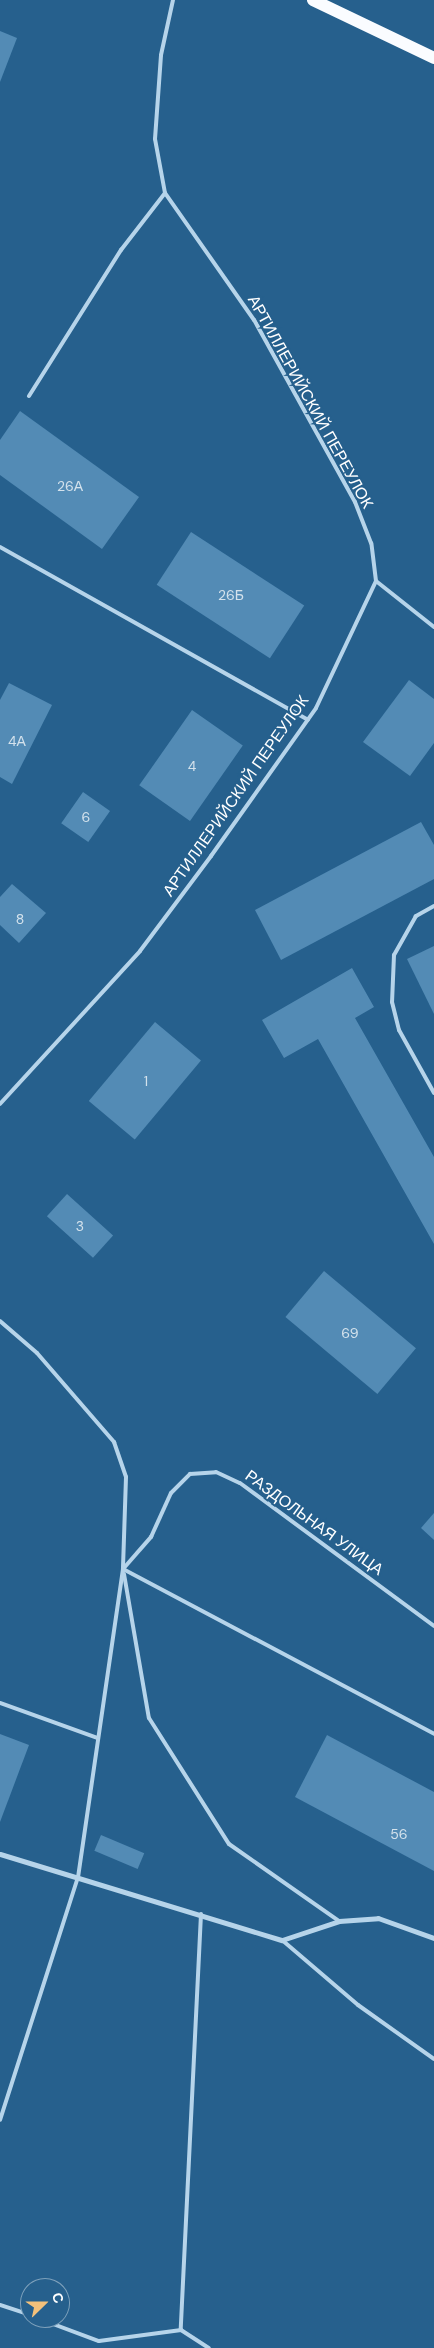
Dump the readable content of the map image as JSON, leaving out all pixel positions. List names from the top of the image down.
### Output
{
  "streets": {
    "lane": ["АРТИЛЛЕРИЙСКИЙ ПЕРЕУЛОК", "РАЗДОЛЬНАЯ УЛИЦА"]
  },
  "house_numbers": [
    "26А",
    "26Б",
    "4А",
    "4",
    "6",
    "8",
    "1",
    "3",
    "69",
    "56"
  ],
  "north": "right"
}
